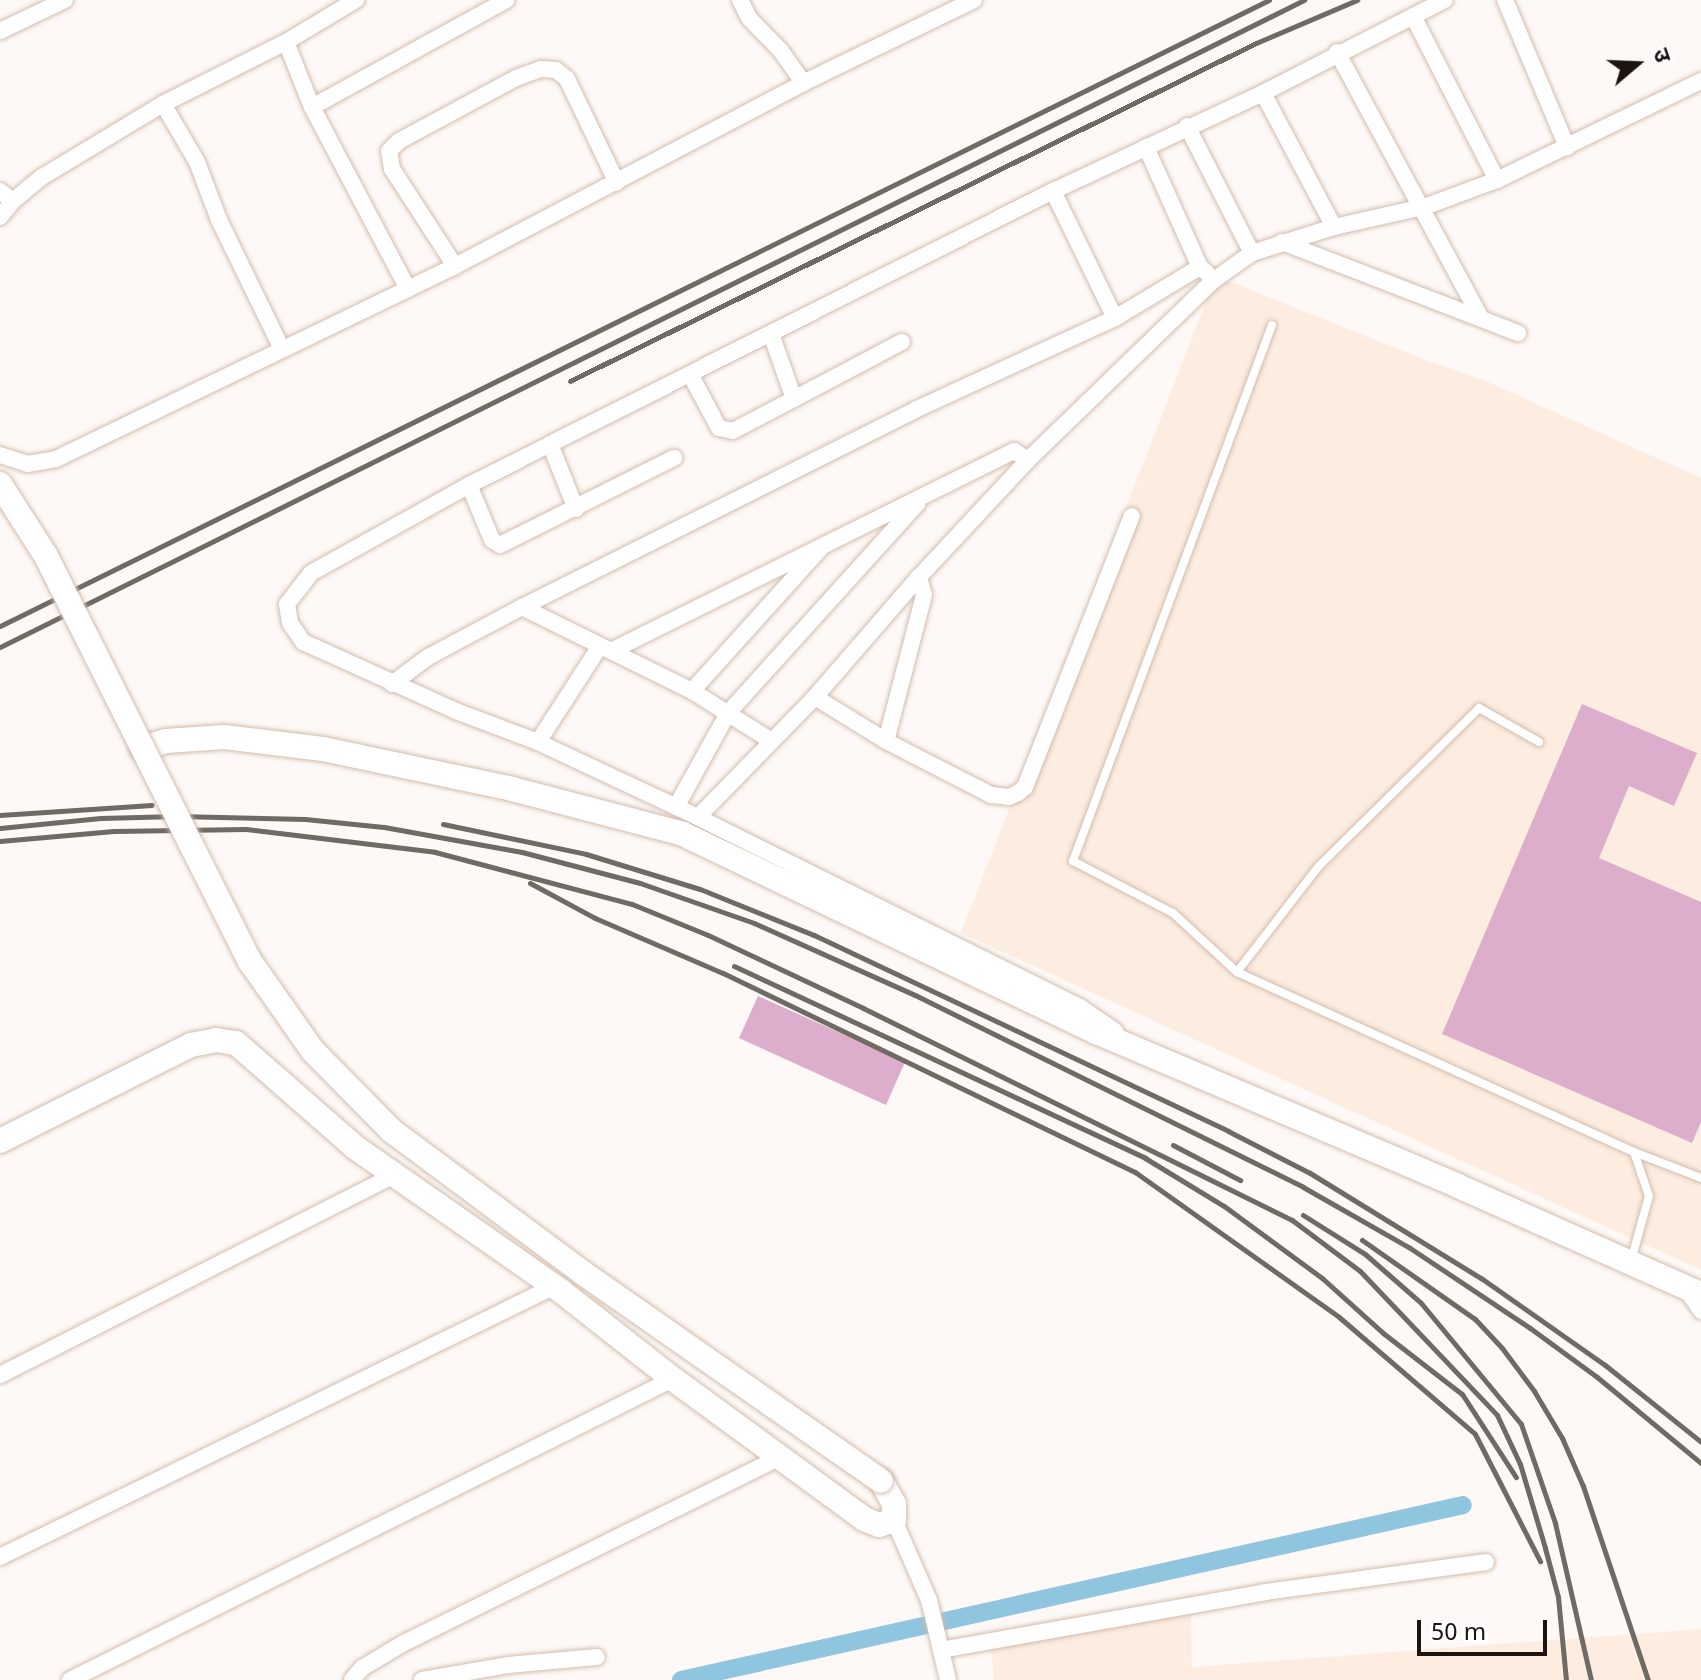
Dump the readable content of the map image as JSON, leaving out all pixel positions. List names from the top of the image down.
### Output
{
  "scale_bar": "50 m",
  "north": "right"
}
